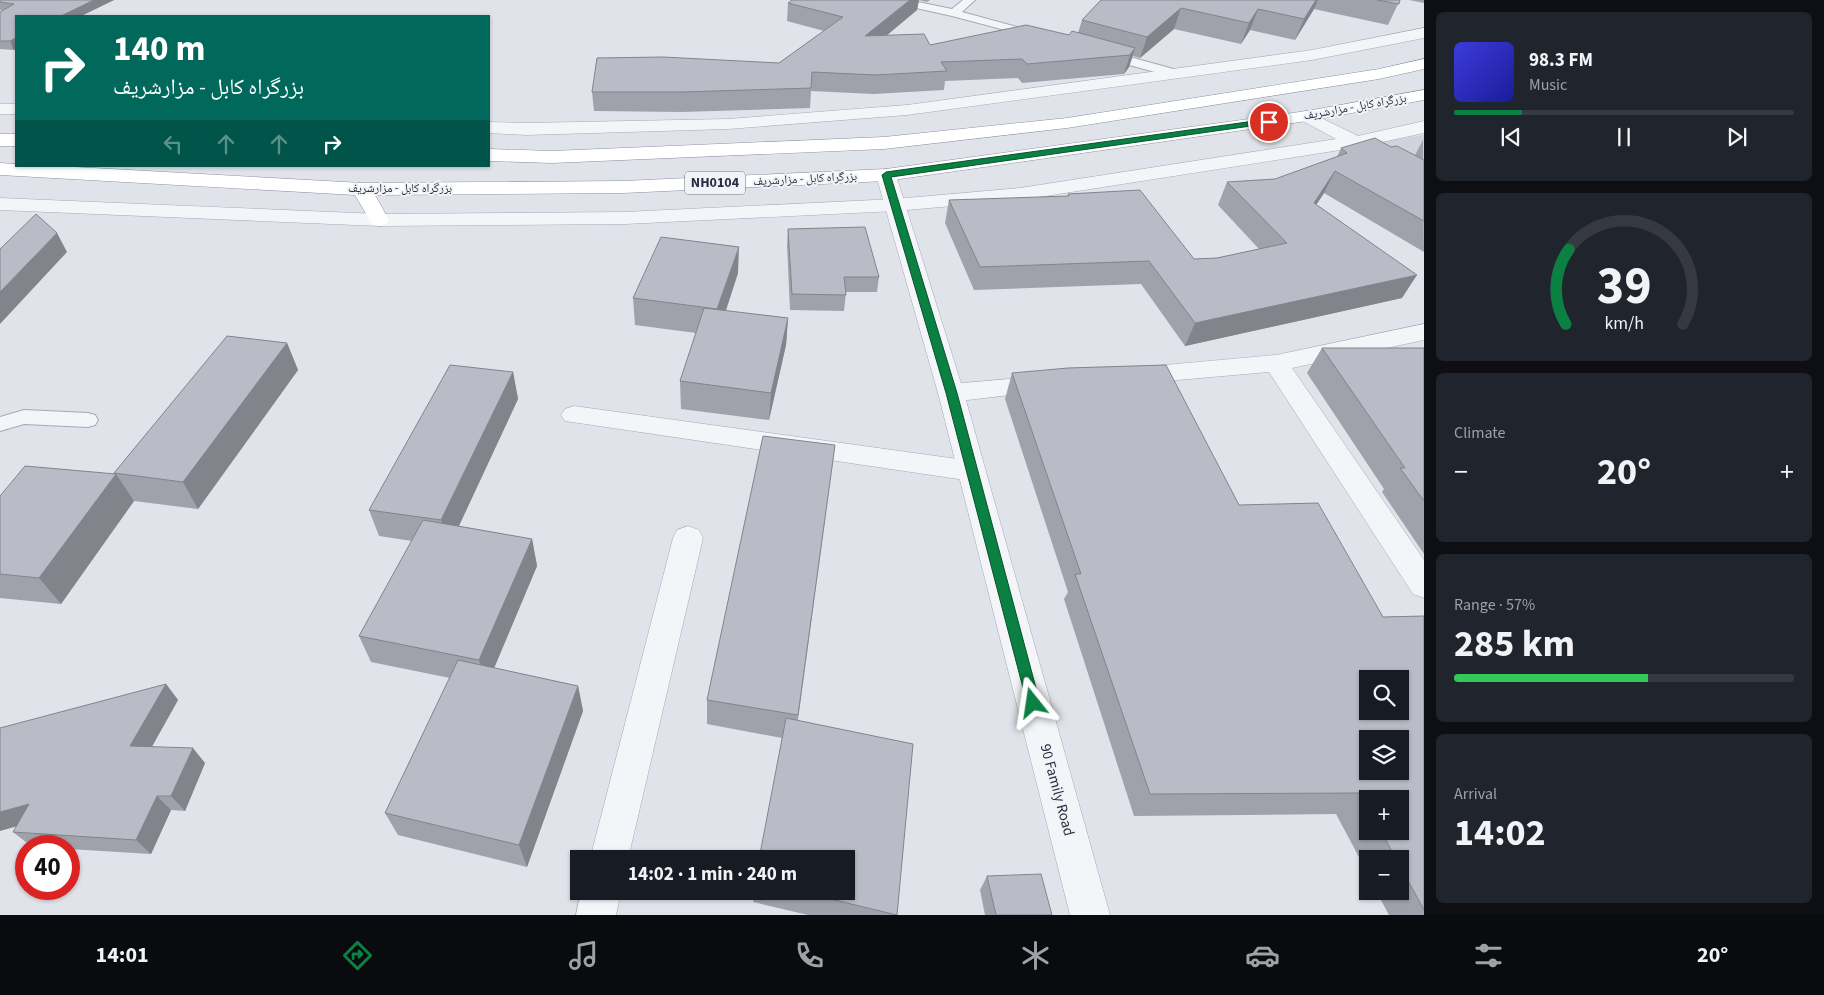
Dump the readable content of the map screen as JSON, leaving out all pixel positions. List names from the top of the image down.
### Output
{
  "streets": {
    "highway": ["بزرگراه کابل - مزارشریف", "NH0104"],
    "street": ["90 Family Road"]
  },
  "crossings": [
    ["بزرگراه کابل - مزارشریف", "90 Family Road"]
  ],
  "page": {
    "turn": ["140 m", "بزرگراه کابل - مزارشریف"],
    "song": ["98.3 FM", "Music"],
    "tile": [
      "Climate",
      ["Range · 57%", "285 km"],
      ["Arrival", "14:02"]
    ],
    "heat": ["−", "20°", "+"],
    "map_buttons": ["+", "−"],
    "limit": "40",
    "trip": "14:02 · 1 min · 240 m",
    "tabs": ["14:01", "20°"],
    "gauge": ["39", "km/h"]
  }
}
